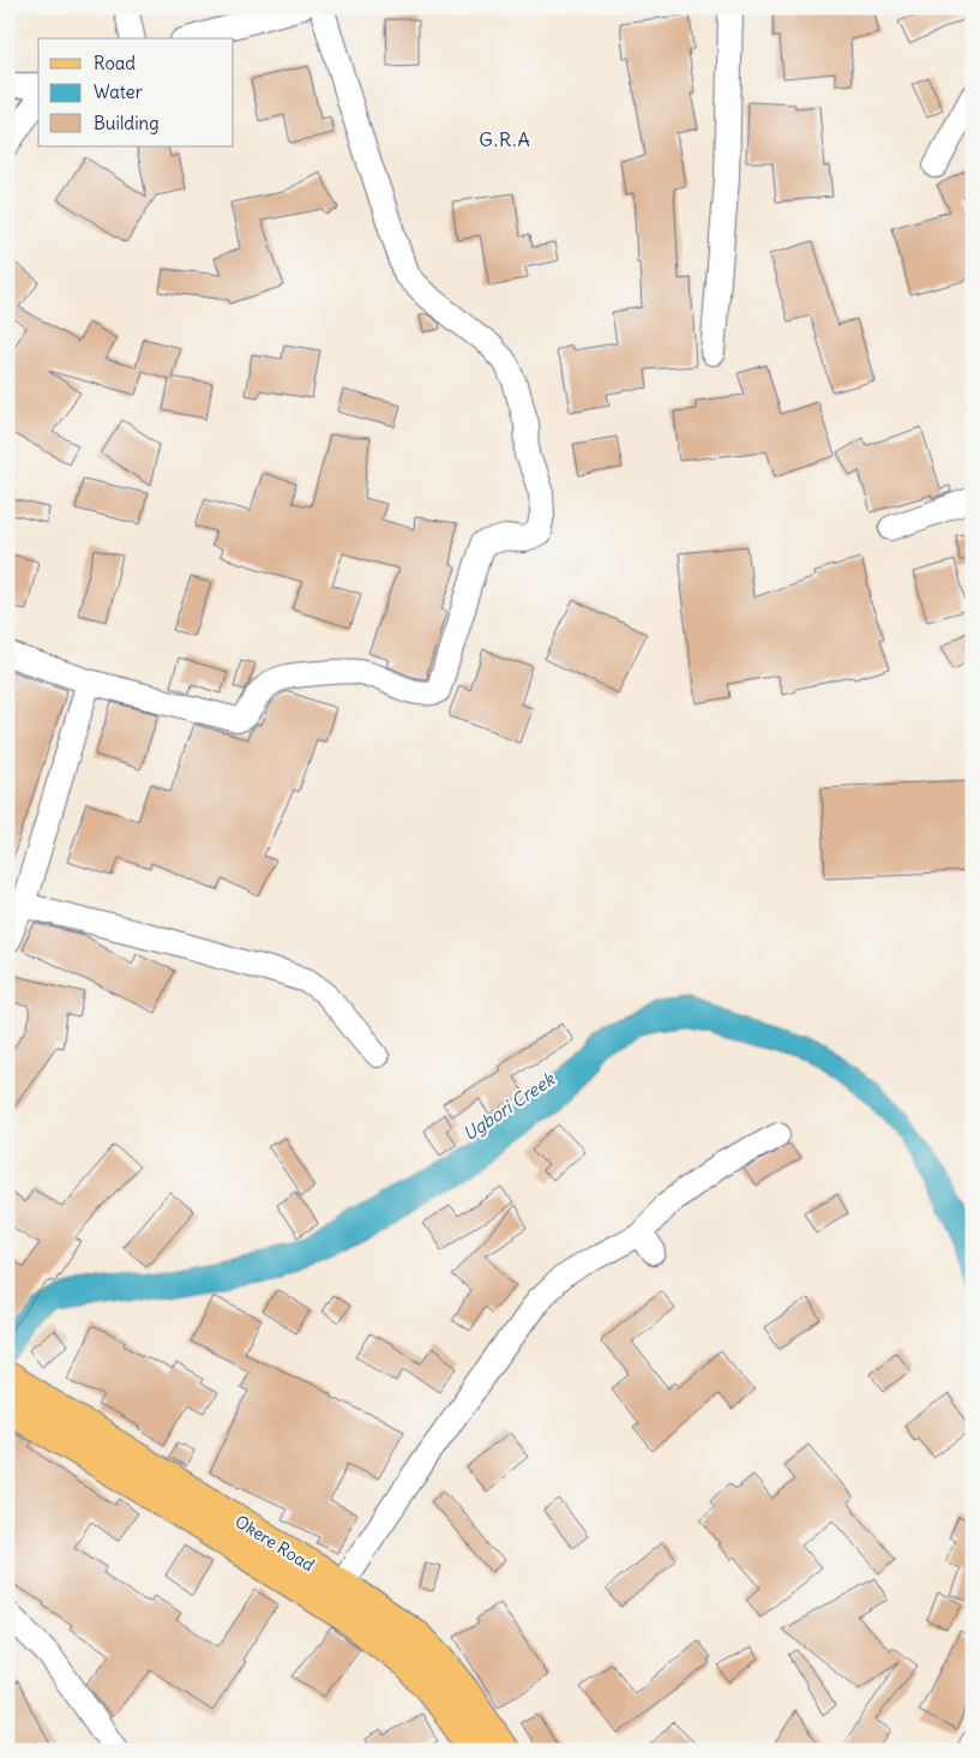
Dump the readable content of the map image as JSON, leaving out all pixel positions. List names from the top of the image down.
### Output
{
  "streets": {
    "main road": ["Okere Road"]
  },
  "districts": ["G.R.A"],
  "water": ["Ugbori Creek"],
  "legend": ["Road", "Water", "Building"]
}
